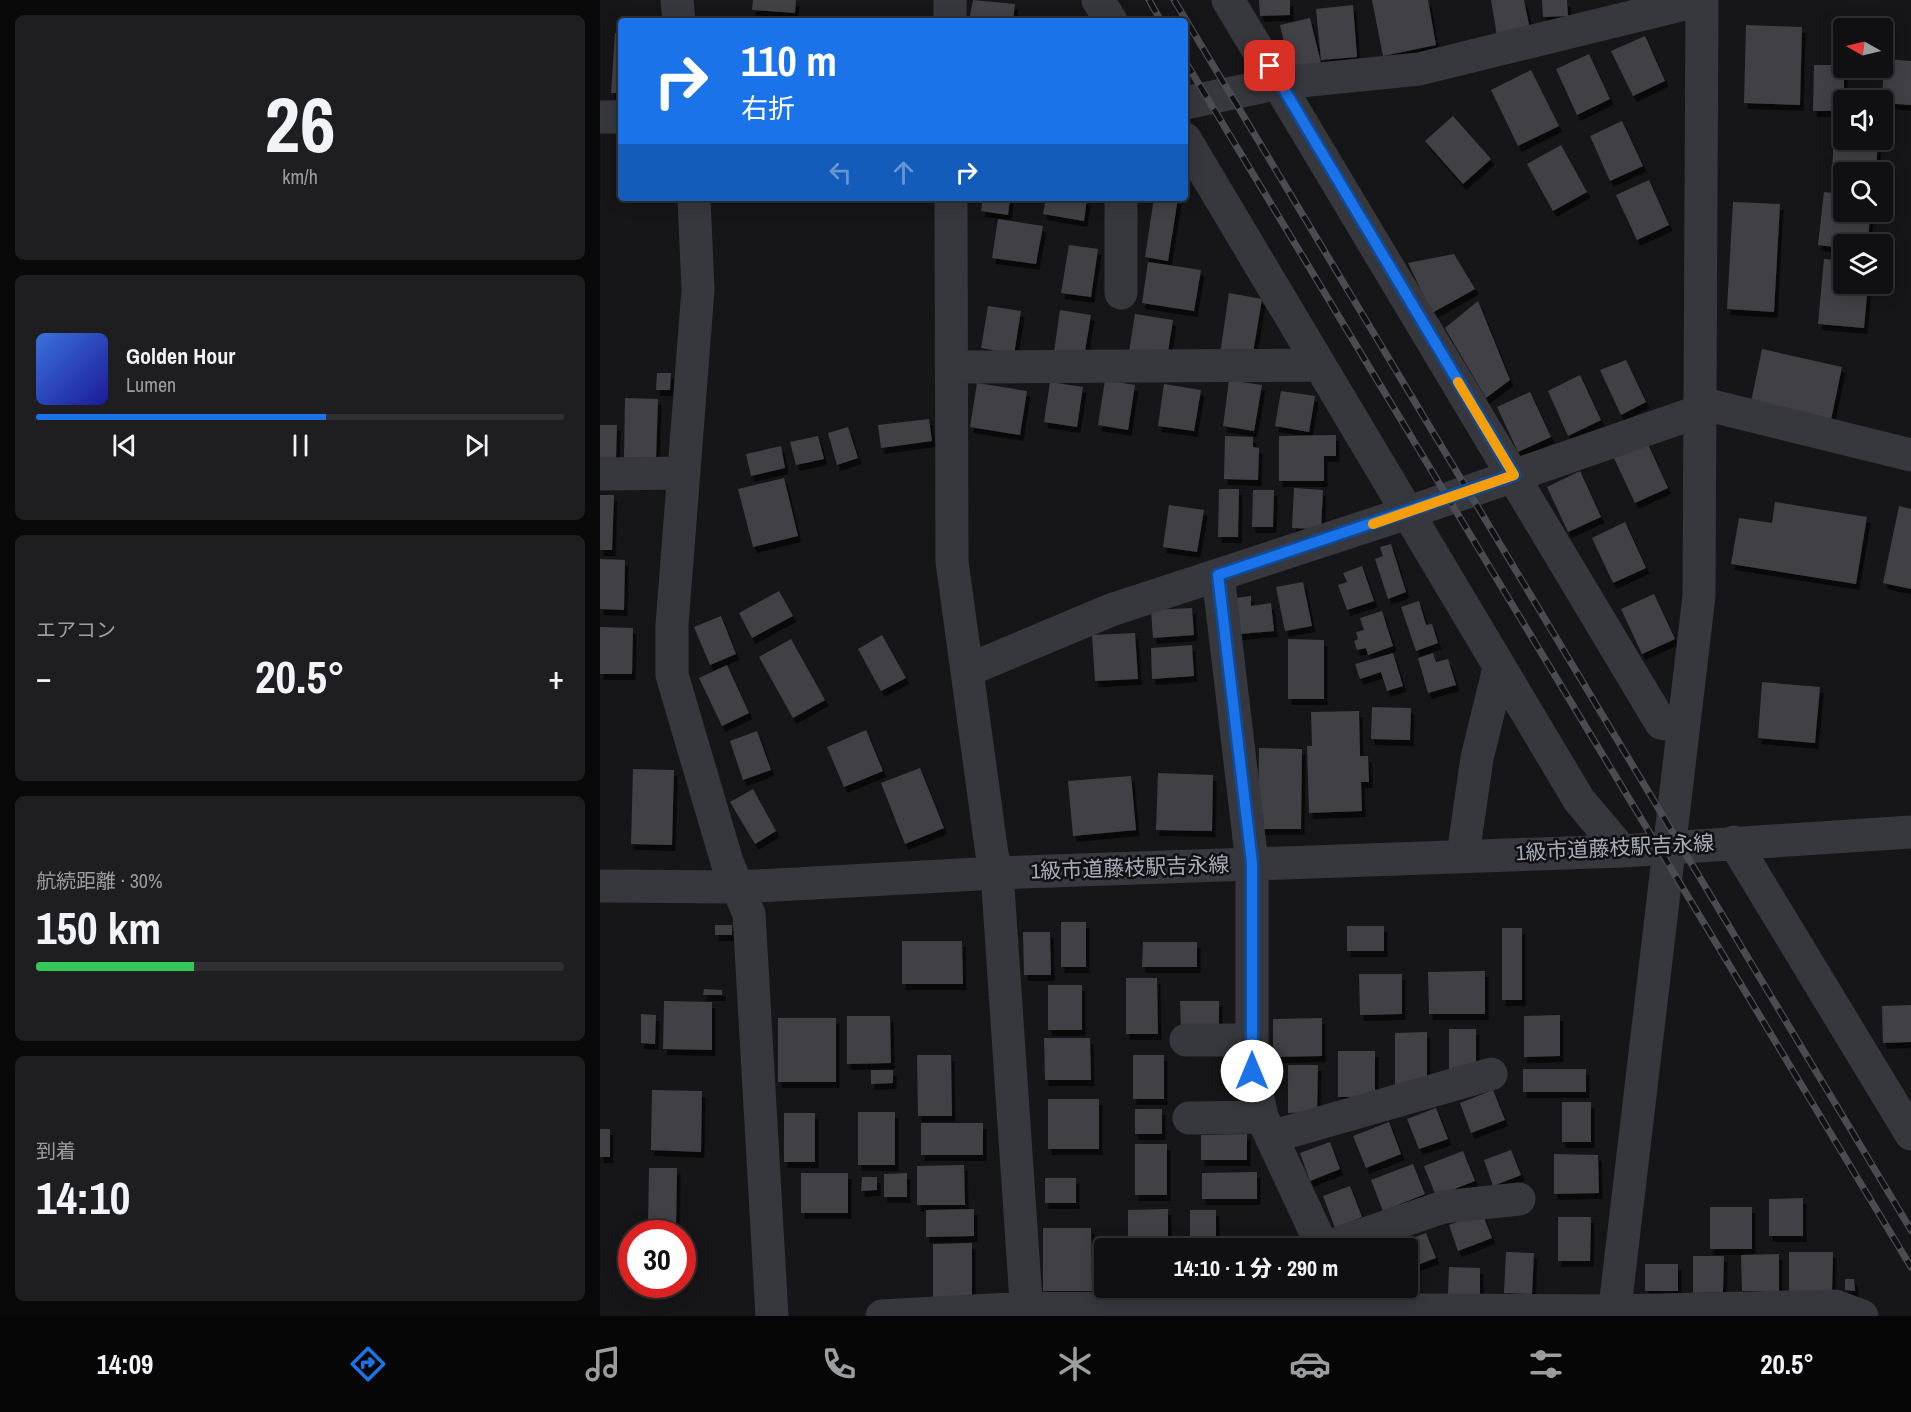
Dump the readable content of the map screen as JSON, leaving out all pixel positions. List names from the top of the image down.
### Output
{
  "streets": {
    "street": ["1級市道藤枝駅吉永線"]
  },
  "north": "left",
  "page": {
    "tile": [
      ["26", "km/h"],
      "エアコン",
      ["航続距離 · 30%", "150 km"],
      ["到着", "14:10"]
    ],
    "turn": ["110 m", "右折"],
    "song": ["Golden Hour", "Lumen"],
    "heat": ["−", "20.5°", "+"],
    "limit": "30",
    "trip": "14:10 · 1 分 · 290 m",
    "tabs": ["14:09", "20.5°"]
  }
}
